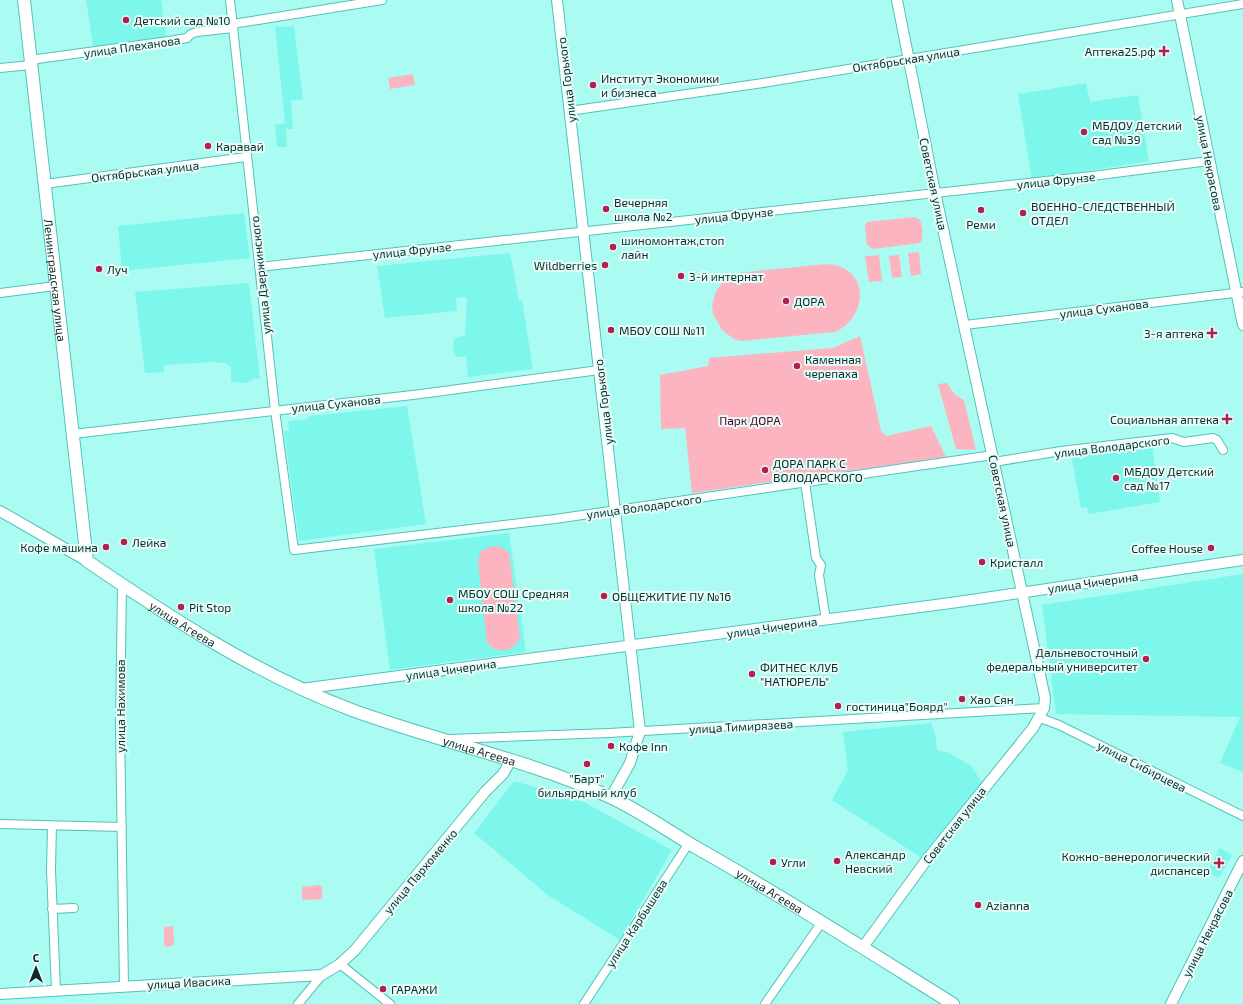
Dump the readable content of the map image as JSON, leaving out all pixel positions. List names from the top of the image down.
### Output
{
  "streets": {
    "highway": ["Ленинградская улица", "улица Агеева"],
    "main road": [
      "улица Горького",
      "улица Некрасова",
      "Советская улица",
      "улица Чичерина",
      "улица Пархоменко",
      "улица Ивасика"
    ],
    "street": [
      "улица Плеханова",
      "Октябрьская улица",
      "улица Фрунзе",
      "улица Дзержинского",
      "улица Суханова",
      "улица Володарского",
      "улица Нахимова",
      "улица Тимирязева",
      "улица Сибирцева",
      "улица Карбышева"
    ]
  },
  "crossings": [
    ["улица Плеханова", "улица Дзержинского"],
    ["улица Плеханова", "Ленинградская улица"],
    ["Октябрьская улица", "улица Горького"],
    ["Октябрьская улица", "улица Некрасова"],
    ["Октябрьская улица", "Советская улица"],
    ["Октябрьская улица", "улица Дзержинского"],
    ["Октябрьская улица", "Ленинградская улица"],
    ["улица Горького", "улица Фрунзе"],
    ["улица Горького", "улица Суханова"],
    ["улица Горького", "улица Володарского"],
    ["улица Горького", "улица Чичерина"],
    ["улица Горького", "улица Агеева"],
    ["улица Горького", "улица Тимирязева"],
    ["улица Некрасова", "улица Фрунзе"],
    ["улица Некрасова", "улица Суханова"],
    ["улица Фрунзе", "Советская улица"],
    ["улица Фрунзе", "улица Дзержинского"],
    ["Советская улица", "улица Суханова"],
    ["Советская улица", "улица Володарского"],
    ["Советская улица", "улица Чичерина"],
    ["Советская улица", "улица Агеева"],
    ["Советская улица", "улица Тимирязева"],
    ["Советская улица", "улица Сибирцева"],
    ["улица Дзержинского", "улица Суханова"],
    ["улица Дзержинского", "улица Володарского"],
    ["Ленинградская улица", "улица Суханова"],
    ["Ленинградская улица", "улица Агеева"],
    ["улица Чичерина", "улица Агеева"],
    ["улица Агеева", "улица Нахимова"],
    ["улица Агеева", "улица Тимирязева"],
    ["улица Агеева", "улица Пархоменко"],
    ["улица Агеева", "улица Карбышева"],
    ["улица Нахимова", "улица Ивасика"],
    ["улица Пархоменко", "улица Ивасика"]
  ],
  "parks": ["Парк ДОРА"],
  "places": {
    "other": [
      "Детский сад №10",
      "Институт Экономики и бизнеса",
      "МБДОУ Детский сад №39",
      "Каравай",
      "Вечерняя школа №2",
      "Реми",
      "ВОЕННО-СЛЕДСТВЕННЫЙ ОТДЕЛ",
      "шиномонтаж,стоп лайн",
      "Wildberries",
      "Луч",
      "3-й интернат",
      "ДОРА",
      "МБОУ СОШ №11",
      "Каменная черепаха",
      "ДОРА ПАРК С ВОЛОДАРСКОГО",
      "МБДОУ Детский сад №17",
      "Лейка",
      "Кофе машина",
      "Coffee House",
      "Кристалл",
      "ОБЩЕЖИТИЕ ПУ №16",
      "МБОУ СОШ Средняя школа №22",
      "Pit Stop",
      "Дальневосточный федеральный университет",
      "ФИТНЕС КЛУБ \"НАТЮРЕЛЬ\"",
      "Хао Сян",
      "гостиница\"Боярд\"",
      "Кофе Inn",
      "\"Барт\" бильярдный клуб",
      "Александр Невский",
      "Угли",
      "Azianna",
      "ГАРАЖИ"
    ],
    "health": [
      "Аптека25.рф",
      "3-я аптека",
      "Социальная аптека",
      "Кожно-венерологический диспансер"
    ]
  },
  "north": "top"
}
